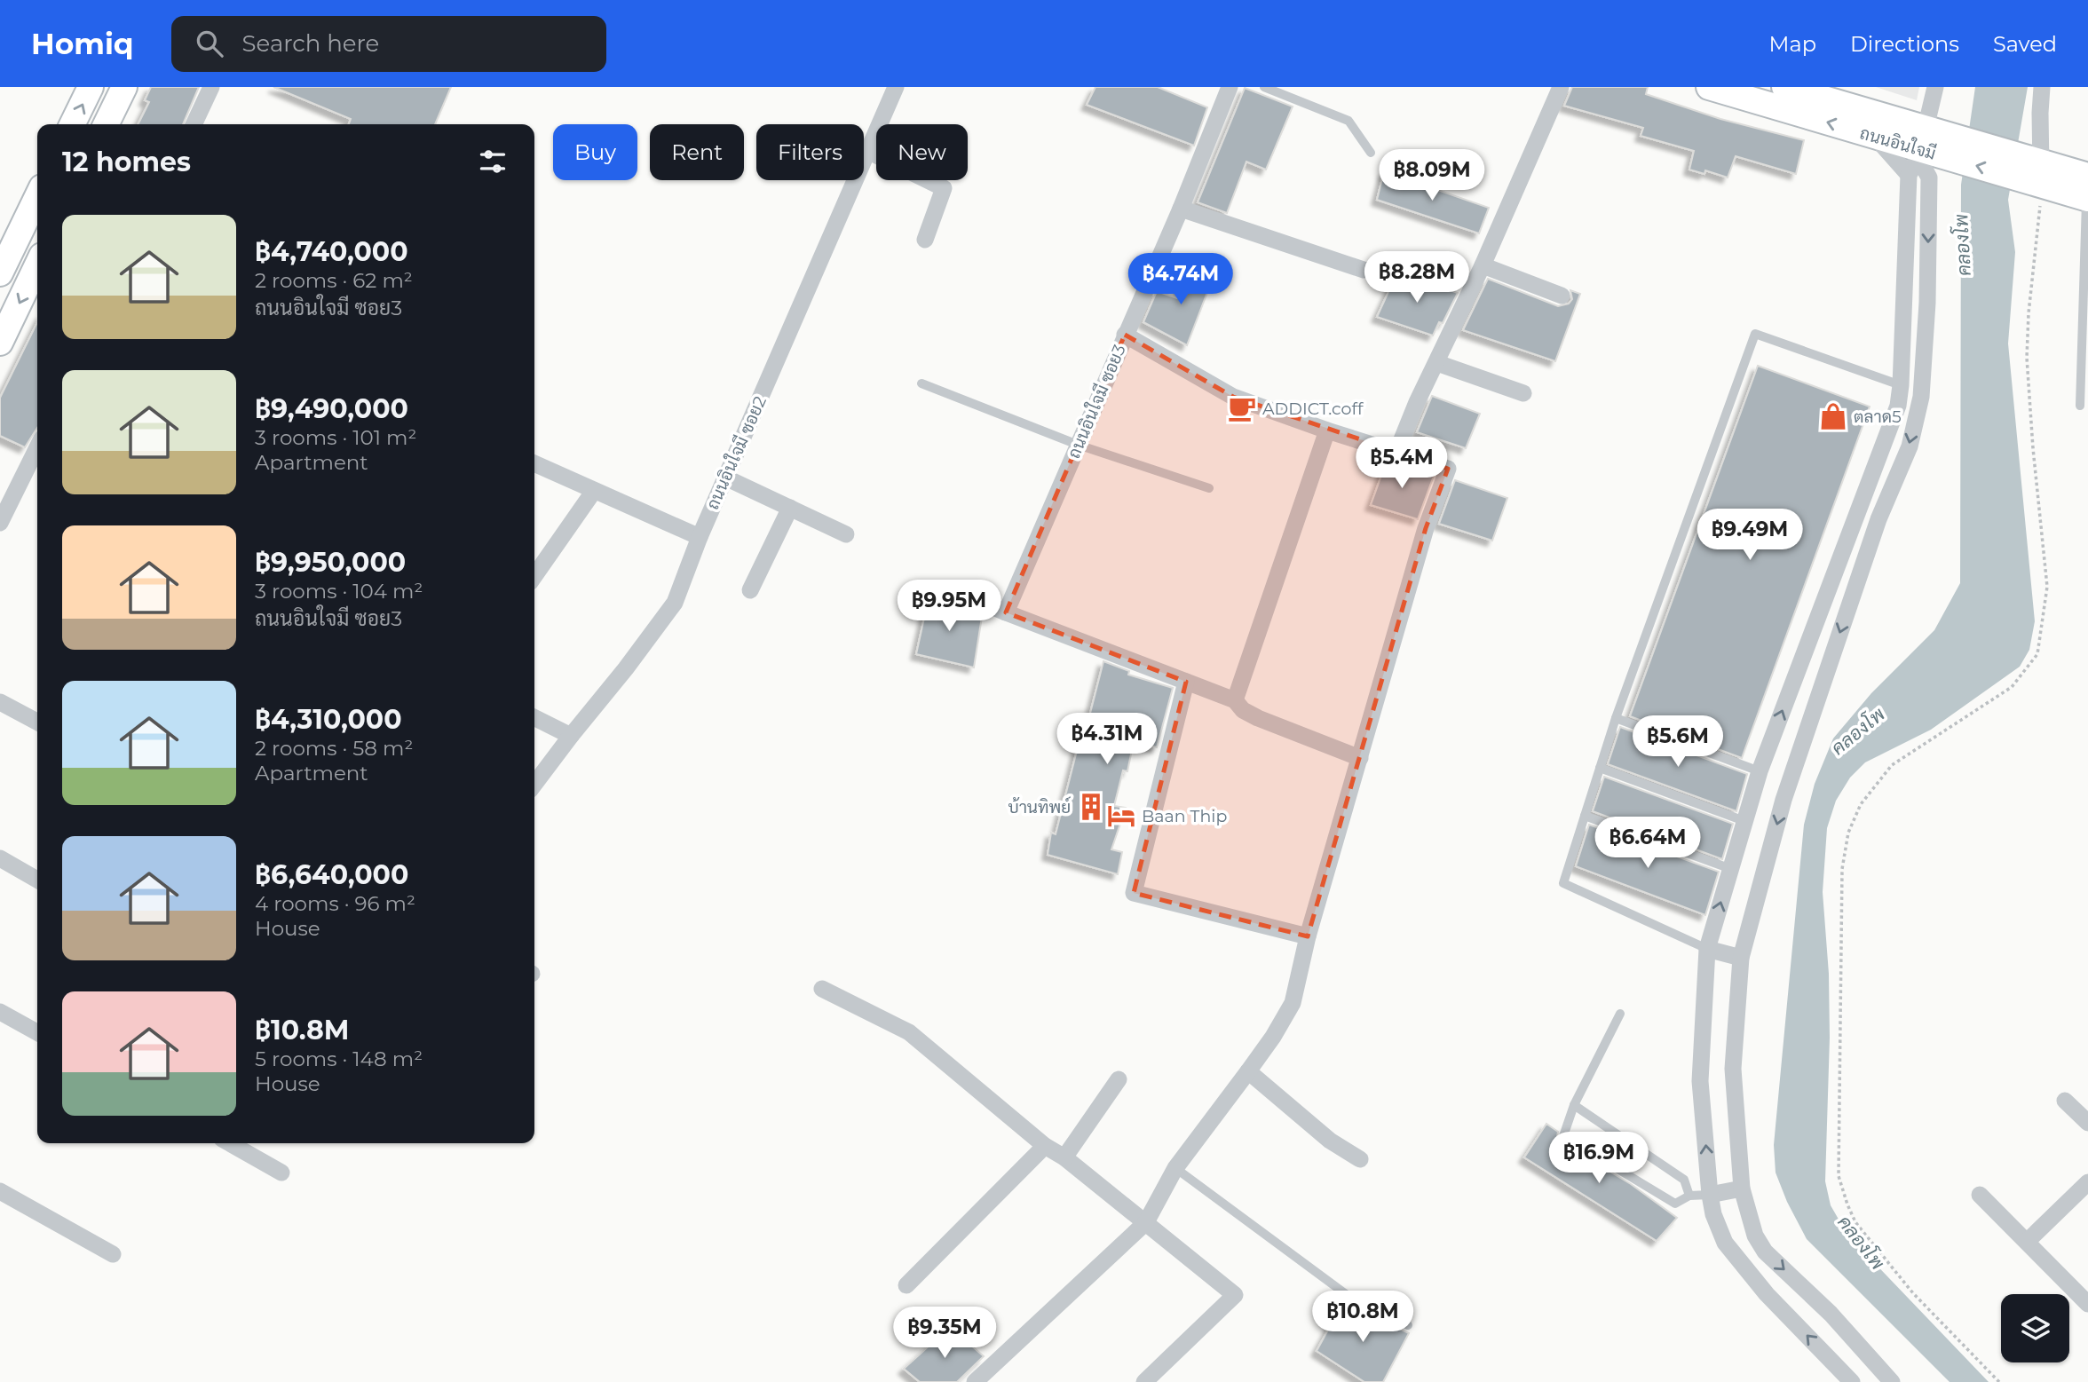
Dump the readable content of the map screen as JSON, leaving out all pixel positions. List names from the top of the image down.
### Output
{
  "streets": {
    "main road": ["ถนนอินใจมี"],
    "street": ["ถนนอินใจมี ซอย3", "ถนนอินใจมี ซอย2"]
  },
  "water": ["คลองโพ"],
  "places": {
    "cafe": ["ADDICT.coff"],
    "shop": ["ตลาด5"],
    "building": ["บ้านทิพย์"],
    "hotel": ["Baan Thip"]
  },
  "page": {
    "header": "Homiq",
    "search": "Search here",
    "nav": ["Map", "Directions", "Saved"],
    "chip": [
      "Buy",
      "Rent",
      "Filters",
      "New"
    ],
    "heading": "12 homes",
    "price": [
      "฿8.09M",
      "฿8.28M",
      "฿4.74M",
      "฿5.4M",
      "฿9.49M",
      "฿9.95M",
      "฿4.31M",
      "฿5.6M",
      "฿6.64M",
      "฿16.9M",
      "฿10.8M",
      "฿9.35M"
    ],
    "list": [
      {
        "name": "฿4,740,000",
        "note": "2 rooms · 62 m² · ถนนอินใจมี ซอย3"
      },
      {
        "name": "฿9,490,000",
        "note": "3 rooms · 101 m² · Apartment"
      },
      {
        "name": "฿9,950,000",
        "note": "3 rooms · 104 m² · ถนนอินใจมี ซอย3"
      },
      {
        "name": "฿4,310,000",
        "note": "2 rooms · 58 m² · Apartment"
      },
      {
        "name": "฿6,640,000",
        "note": "4 rooms · 96 m² · House"
      },
      {
        "name": "฿10.8M",
        "note": "5 rooms · 148 m² · House"
      }
    ]
  }
}
